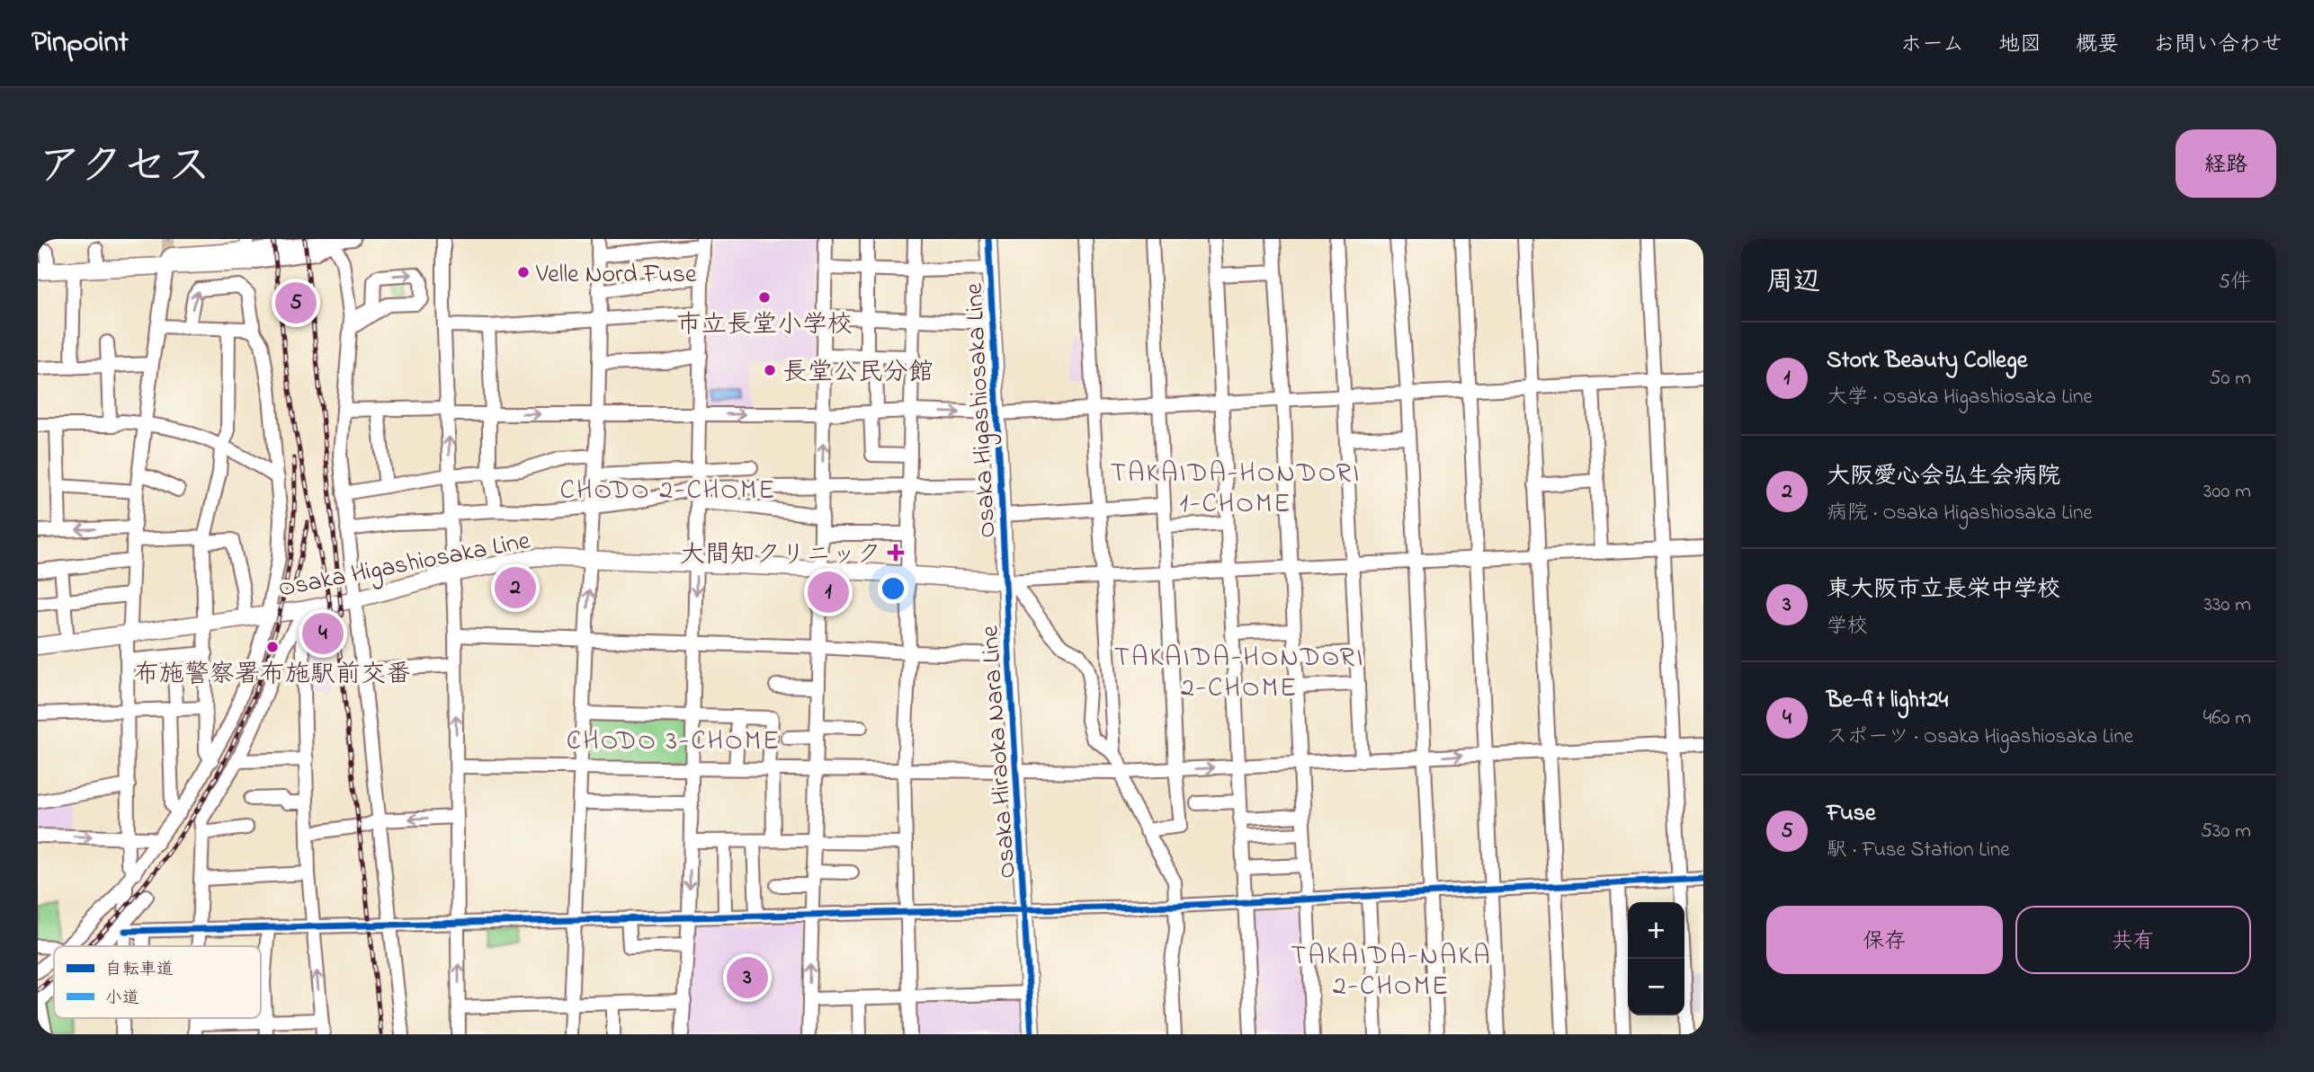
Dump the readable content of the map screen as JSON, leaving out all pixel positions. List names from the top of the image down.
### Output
{
  "streets": {
    "main road": ["Osaka Higashiosaka Line", "Osaka Hiraoka Nara Line"]
  },
  "crossings": [
    ["Osaka Higashiosaka Line", "Osaka Hiraoka Nara Line"]
  ],
  "districts": [
    "TAKAIDA-HONDORI 1-CHOME",
    "CHODO 2-CHOME",
    "TAKAIDA-HONDORI 2-CHOME",
    "CHODO 3-CHOME",
    "TAKAIDA-NAKA 2-CHOME"
  ],
  "places": {
    "other": [
      "Velle Nord Fuse",
      "市立長堂小学校",
      "長堂公民分館",
      "布施警察署布施駅前交番"
    ],
    "health": ["大間知クリニック"]
  },
  "legend": ["自転車道", "小道"],
  "page": {
    "header": "Pinpoint",
    "nav": [
      "ホーム",
      "地図",
      "概要",
      "お問い合わせ"
    ],
    "title": "アクセス",
    "buttons": [
      "経路",
      ["保存", "共有"]
    ],
    "heading": ["周辺", "5件"],
    "pins": [
      "5",
      "2",
      "1",
      "4",
      "3"
    ],
    "list": [
      {
        "mark": "1",
        "name": "Stork Beauty College",
        "note": "大学 · Osaka Higashiosaka Line",
        "value": "50 m"
      },
      {
        "mark": "2",
        "name": "大阪愛心会弘生会病院",
        "note": "病院 · Osaka Higashiosaka Line",
        "value": "300 m"
      },
      {
        "mark": "3",
        "name": "東大阪市立長栄中学校",
        "note": "学校",
        "value": "330 m"
      },
      {
        "mark": "4",
        "name": "Be-fit light24",
        "note": "スポーツ · Osaka Higashiosaka Line",
        "value": "460 m"
      },
      {
        "mark": "5",
        "name": "Fuse",
        "note": "駅 · Fuse Station Line",
        "value": "530 m"
      }
    ],
    "map_buttons": ["+", "−"]
  }
}
